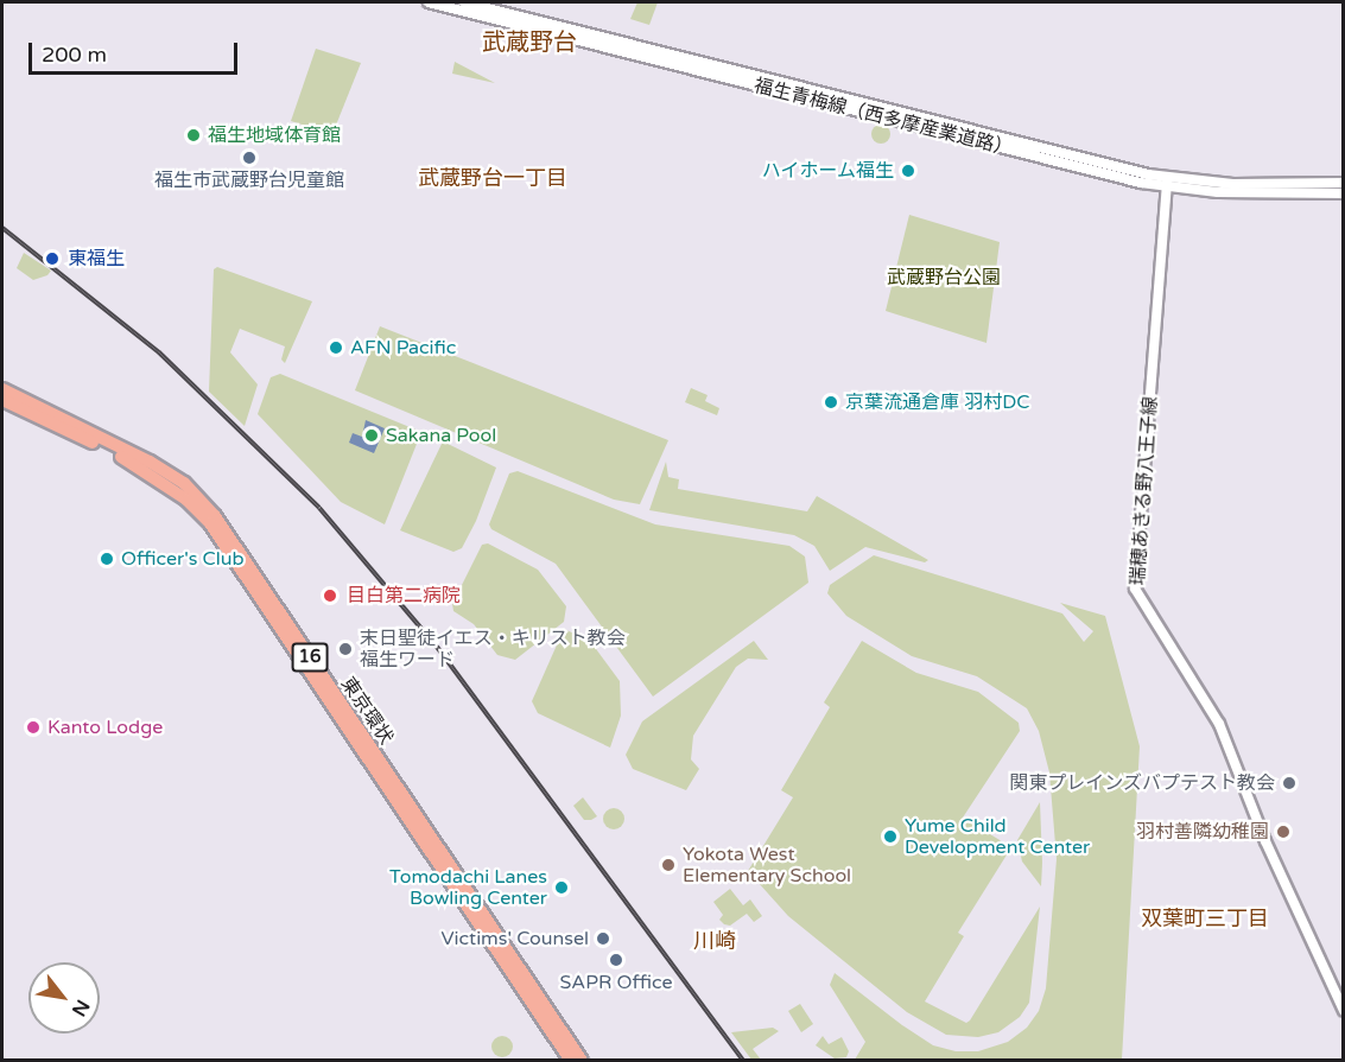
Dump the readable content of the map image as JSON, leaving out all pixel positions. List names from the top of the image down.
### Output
{
  "streets": {
    "highway": ["16", "東京環状"],
    "main road": ["福生青梅線（西多摩産業道路）", "瑞穂あきる野八王子線"]
  },
  "crossings": [
    ["福生青梅線（西多摩産業道路）", "瑞穂あきる野八王子線"]
  ],
  "districts": [
    "武蔵野台",
    "武蔵野台一丁目",
    "双葉町三丁目",
    "川崎"
  ],
  "parks": ["武蔵野台公園"],
  "places": [
    "福生地域体育館",
    "福生市武蔵野台児童館",
    "ハイホーム福生",
    "東福生",
    "AFN Pacific",
    "京葉流通倉庫 羽村DC",
    "Sakana Pool",
    "Officer's Club",
    "目白第二病院",
    "末日聖徒イエス・キリスト教会 福生ワード",
    "Kanto Lodge",
    "関東プレインズバプテスト教会",
    "羽村善隣幼稚園",
    "Yume Child Development Center",
    "Yokota West Elementary School",
    "Tomodachi Lanes Bowling Center",
    "Victims' Counsel",
    "SAPR Office"
  ],
  "scale_bar": "200 m",
  "north": "bottom right"
}
